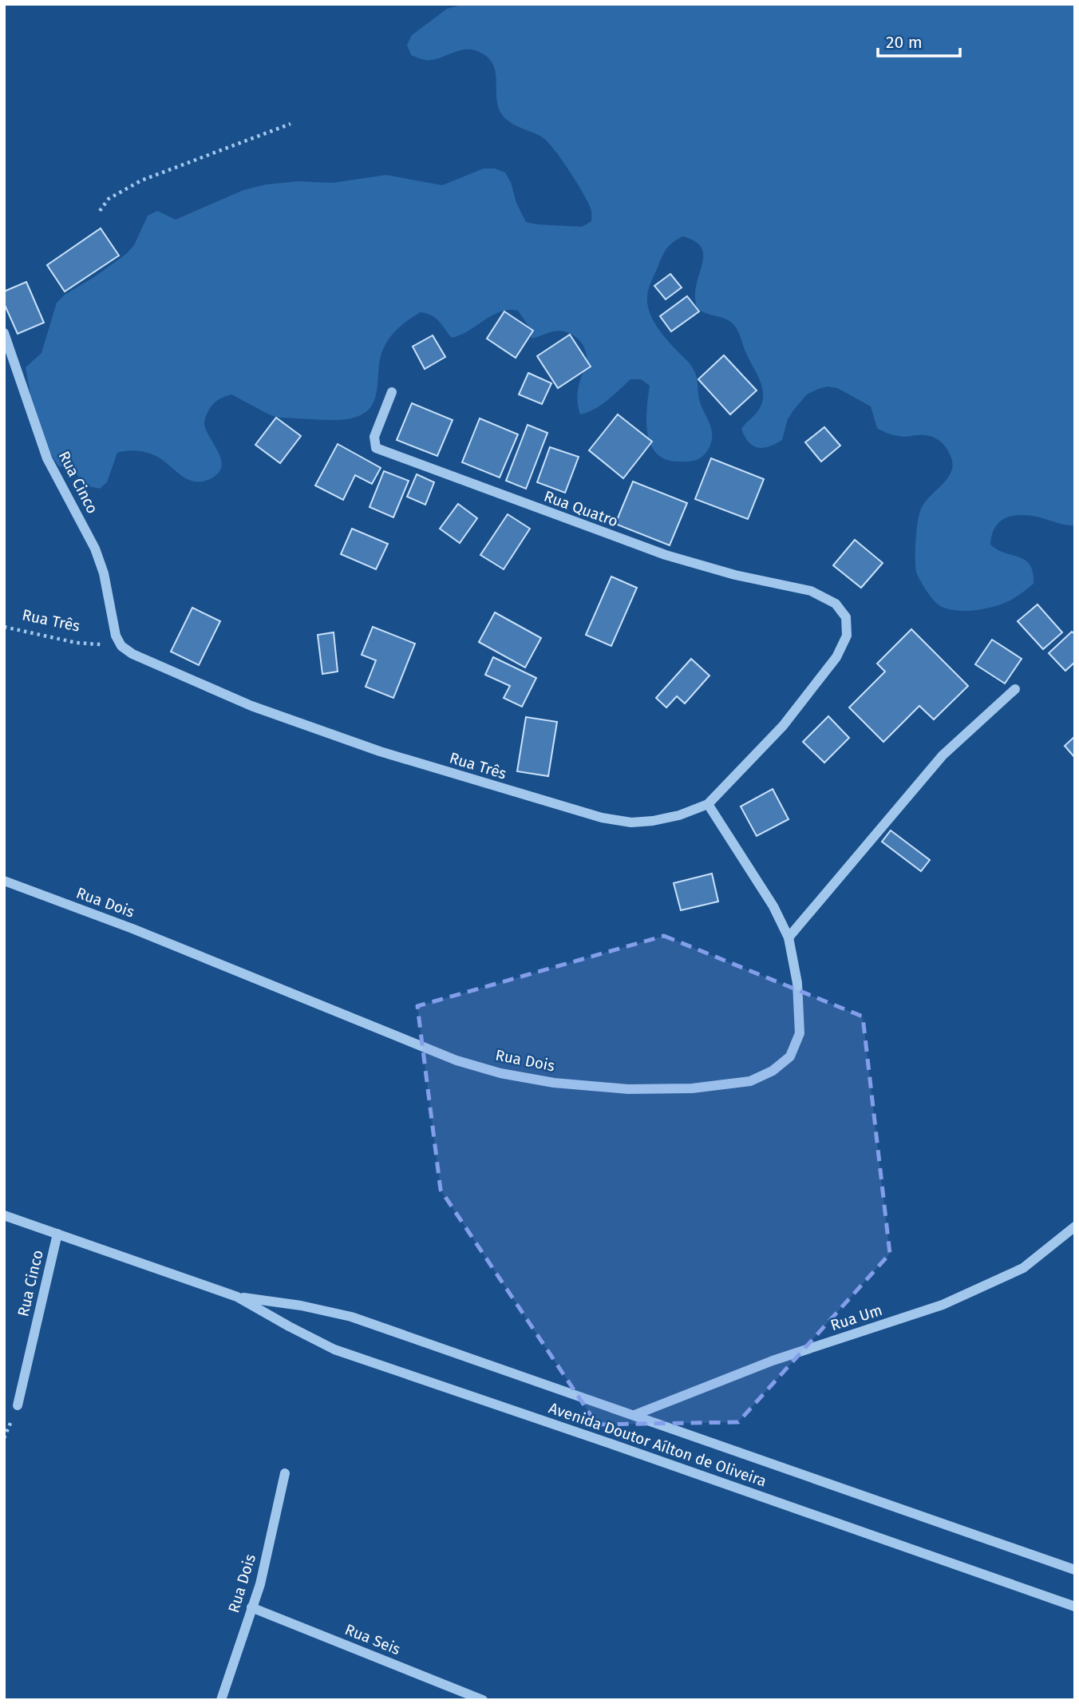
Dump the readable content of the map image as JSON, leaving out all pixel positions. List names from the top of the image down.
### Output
{
  "streets": {
    "street": [
      "Rua Cinco",
      "Rua Quatro",
      "Rua Três",
      "Rua Dois",
      "Rua Um",
      "Avenida Doutor Aílton de Oliveira",
      "Rua Seis"
    ]
  },
  "crossings": [
    ["Rua Cinco", "Rua Três"],
    ["Rua Cinco", "Avenida Doutor Aílton de Oliveira"],
    ["Rua Quatro", "Rua Três"],
    ["Rua Três", "Rua Dois"],
    ["Rua Dois", "Rua Seis"],
    ["Rua Um", "Avenida Doutor Aílton de Oliveira"]
  ],
  "scale_bar": "20 m"
}
